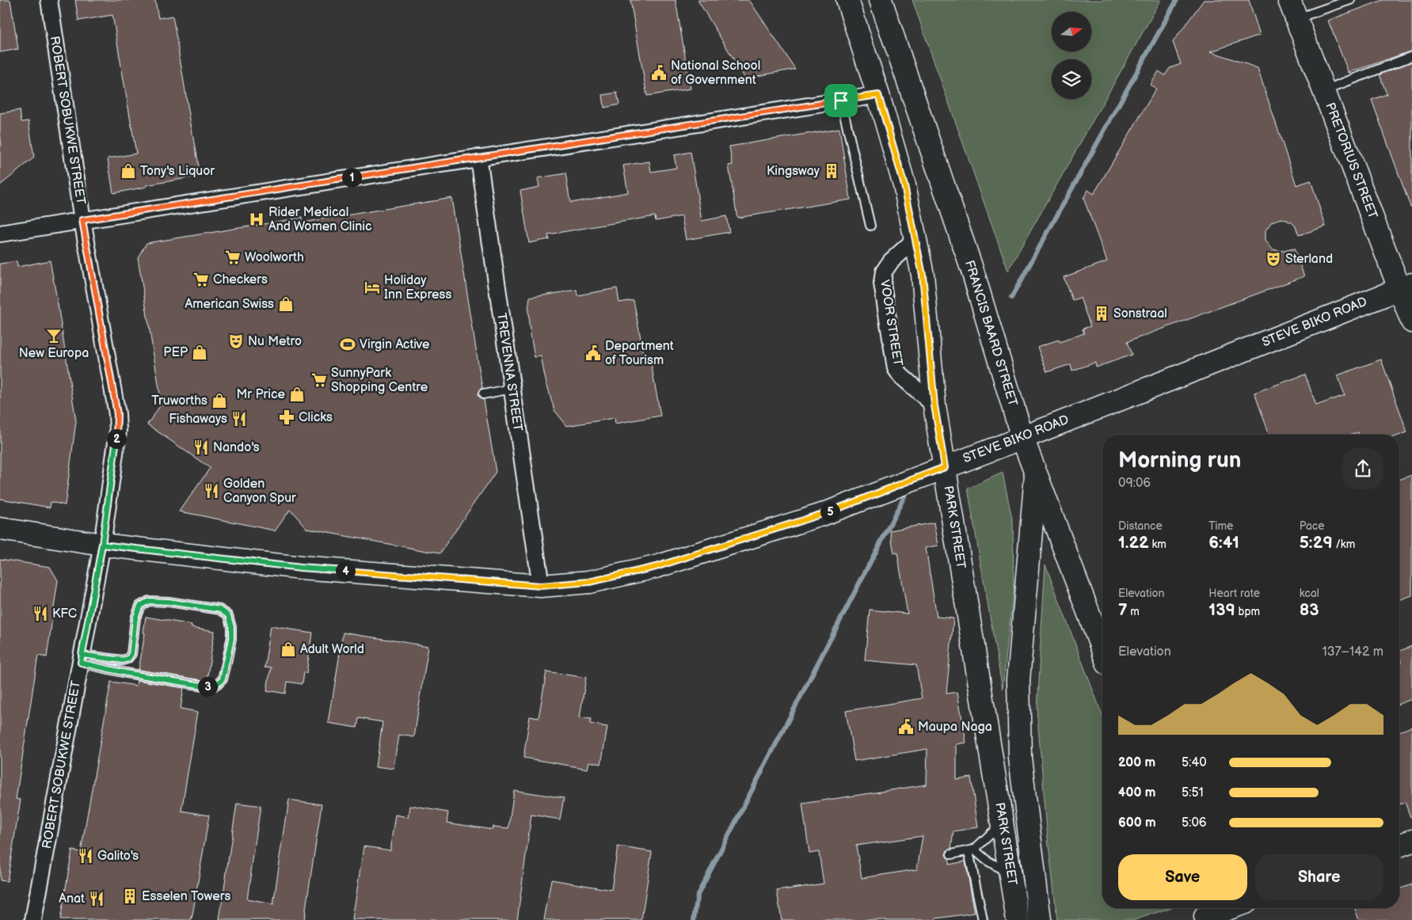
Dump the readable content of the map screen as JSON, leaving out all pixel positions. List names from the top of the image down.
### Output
{
  "streets": {
    "main road": [
      "PRETORIUS STREET",
      "STEVE BIKO ROAD",
      "FRANCIS BAARD STREET",
      "PARK STREET"
    ],
    "street": ["ROBERT SOBUKWE STREET", "VOOR STREET", "TREVENNA STREET"]
  },
  "crossings": [
    ["ROBERT SOBUKWE STREET", "STEVE BIKO ROAD"],
    ["PRETORIUS STREET", "STEVE BIKO ROAD"],
    ["STEVE BIKO ROAD", "FRANCIS BAARD STREET"],
    ["STEVE BIKO ROAD", "TREVENNA STREET"],
    ["STEVE BIKO ROAD", "PARK STREET"],
    ["VOOR STREET", "PARK STREET"],
    ["FRANCIS BAARD STREET", "PARK STREET"]
  ],
  "places": {
    "public building": ["National School of Government", "Department of Tourism", "Maupa Naga"],
    "shop": [
      "Tony's Liquor",
      "American Swiss",
      "PEP",
      "Mr Price",
      "Truworths",
      "Adult World"
    ],
    "building": ["Kingsway", "Sonstraal", "Esselen Towers"],
    "hospital": ["Rider Medical And Women Clinic"],
    "supermarket": ["Woolworth", "Checkers", "SunnyPark Shopping Centre"],
    "theatre": ["Sterland", "Nu Metro"],
    "hotel": ["Holiday Inn Express"],
    "bar": ["New Europa"],
    "sports": ["Virgin Active"],
    "pharmacy": ["Clicks"],
    "restaurant": [
      "Fishaways",
      "Nando's",
      "Golden Canyon Spur",
      "KFC",
      "Galito's",
      "Anat"
    ]
  },
  "north": "right",
  "page": {
    "pins": [
      "1",
      "2",
      "5",
      "4",
      "3"
    ],
    "heading": ["Morning run", "09:06"],
    "stats": [
      ["Distance", "1.22 km"],
      ["Time", "6:41"],
      ["Pace", "5:29 /km"],
      ["Elevation", "7 m"],
      ["Heart rate", "139 bpm"],
      ["kcal", "83"]
    ],
    "chart": ["Elevation", "137–142 m"],
    "list": [
      {
        "name": "200 m",
        "note": "5:40"
      },
      {
        "name": "400 m",
        "note": "5:51"
      },
      {
        "name": "600 m",
        "note": "5:06"
      }
    ],
    "buttons": ["Save", "Share"]
  }
}
